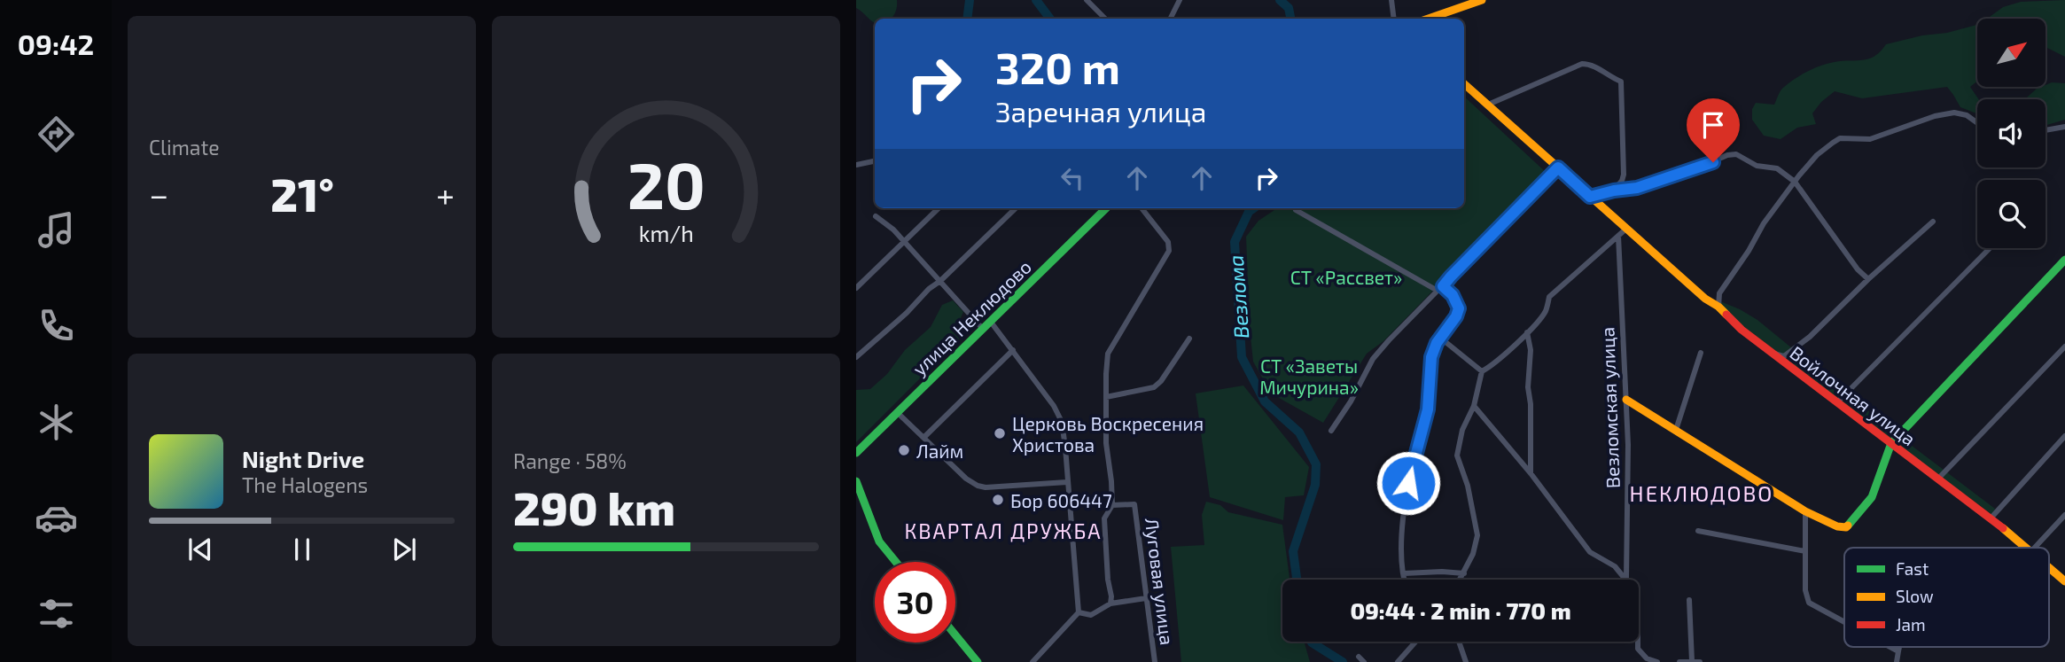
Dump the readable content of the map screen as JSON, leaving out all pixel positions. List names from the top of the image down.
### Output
{
  "streets": {
    "street": [
      "улица Неклюдово",
      "Войлочная улица",
      "Везломская улица",
      "Луговая улица"
    ]
  },
  "districts": ["НЕКЛЮДОВО", "КВАРТАЛ ДРУЖБА"],
  "water": ["Везлома"],
  "parks": ["СТ «Рассвет»", "СТ «Заветы Мичурина»"],
  "places": ["Церковь Воскресения Христова", "Лайм", "Бор 606447"],
  "legend": ["Fast", "Slow", "Jam"],
  "north": "top right",
  "page": {
    "tabs": "09:42",
    "tile": [
      "Climate",
      ["Range · 58%", "290 km"]
    ],
    "turn": ["320 m", "Заречная улица"],
    "heat": ["−", "21°", "+"],
    "song": ["Night Drive", "The Halogens"],
    "limit": "30",
    "trip": "09:44 · 2 min · 770 m",
    "gauge": ["20", "km/h"]
  }
}
